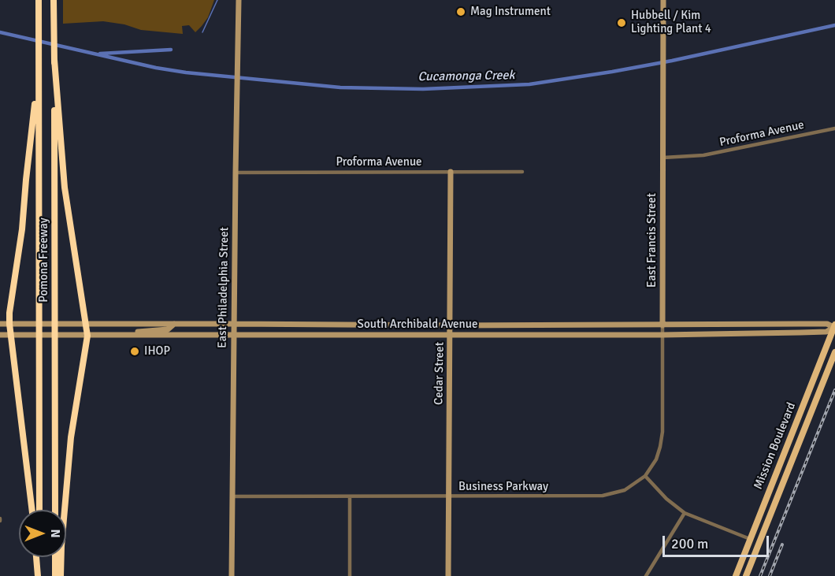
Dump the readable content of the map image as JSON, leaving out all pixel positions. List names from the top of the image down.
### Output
{
  "streets": {
    "highway": ["Pomona Freeway"],
    "main road": [
      "East Francis Street",
      "East Philadelphia Street",
      "South Archibald Avenue",
      "Cedar Street",
      "Mission Boulevard"
    ],
    "street": ["Proforma Avenue", "Business Parkway"]
  },
  "crossings": [
    ["Proforma Avenue", "East Francis Street"],
    ["Proforma Avenue", "East Philadelphia Street"],
    ["Proforma Avenue", "Cedar Street"],
    ["East Francis Street", "South Archibald Avenue"],
    ["East Francis Street", "Business Parkway"],
    ["East Philadelphia Street", "South Archibald Avenue"],
    ["East Philadelphia Street", "Business Parkway"],
    ["South Archibald Avenue", "Cedar Street"],
    ["South Archibald Avenue", "Mission Boulevard"],
    ["Cedar Street", "Business Parkway"]
  ],
  "water": ["Cucamonga Creek"],
  "places": ["Mag Instrument", "Hubbell / Kim Lighting Plant 4", "IHOP"],
  "scale_bar": "200 m",
  "north": "right"
}
